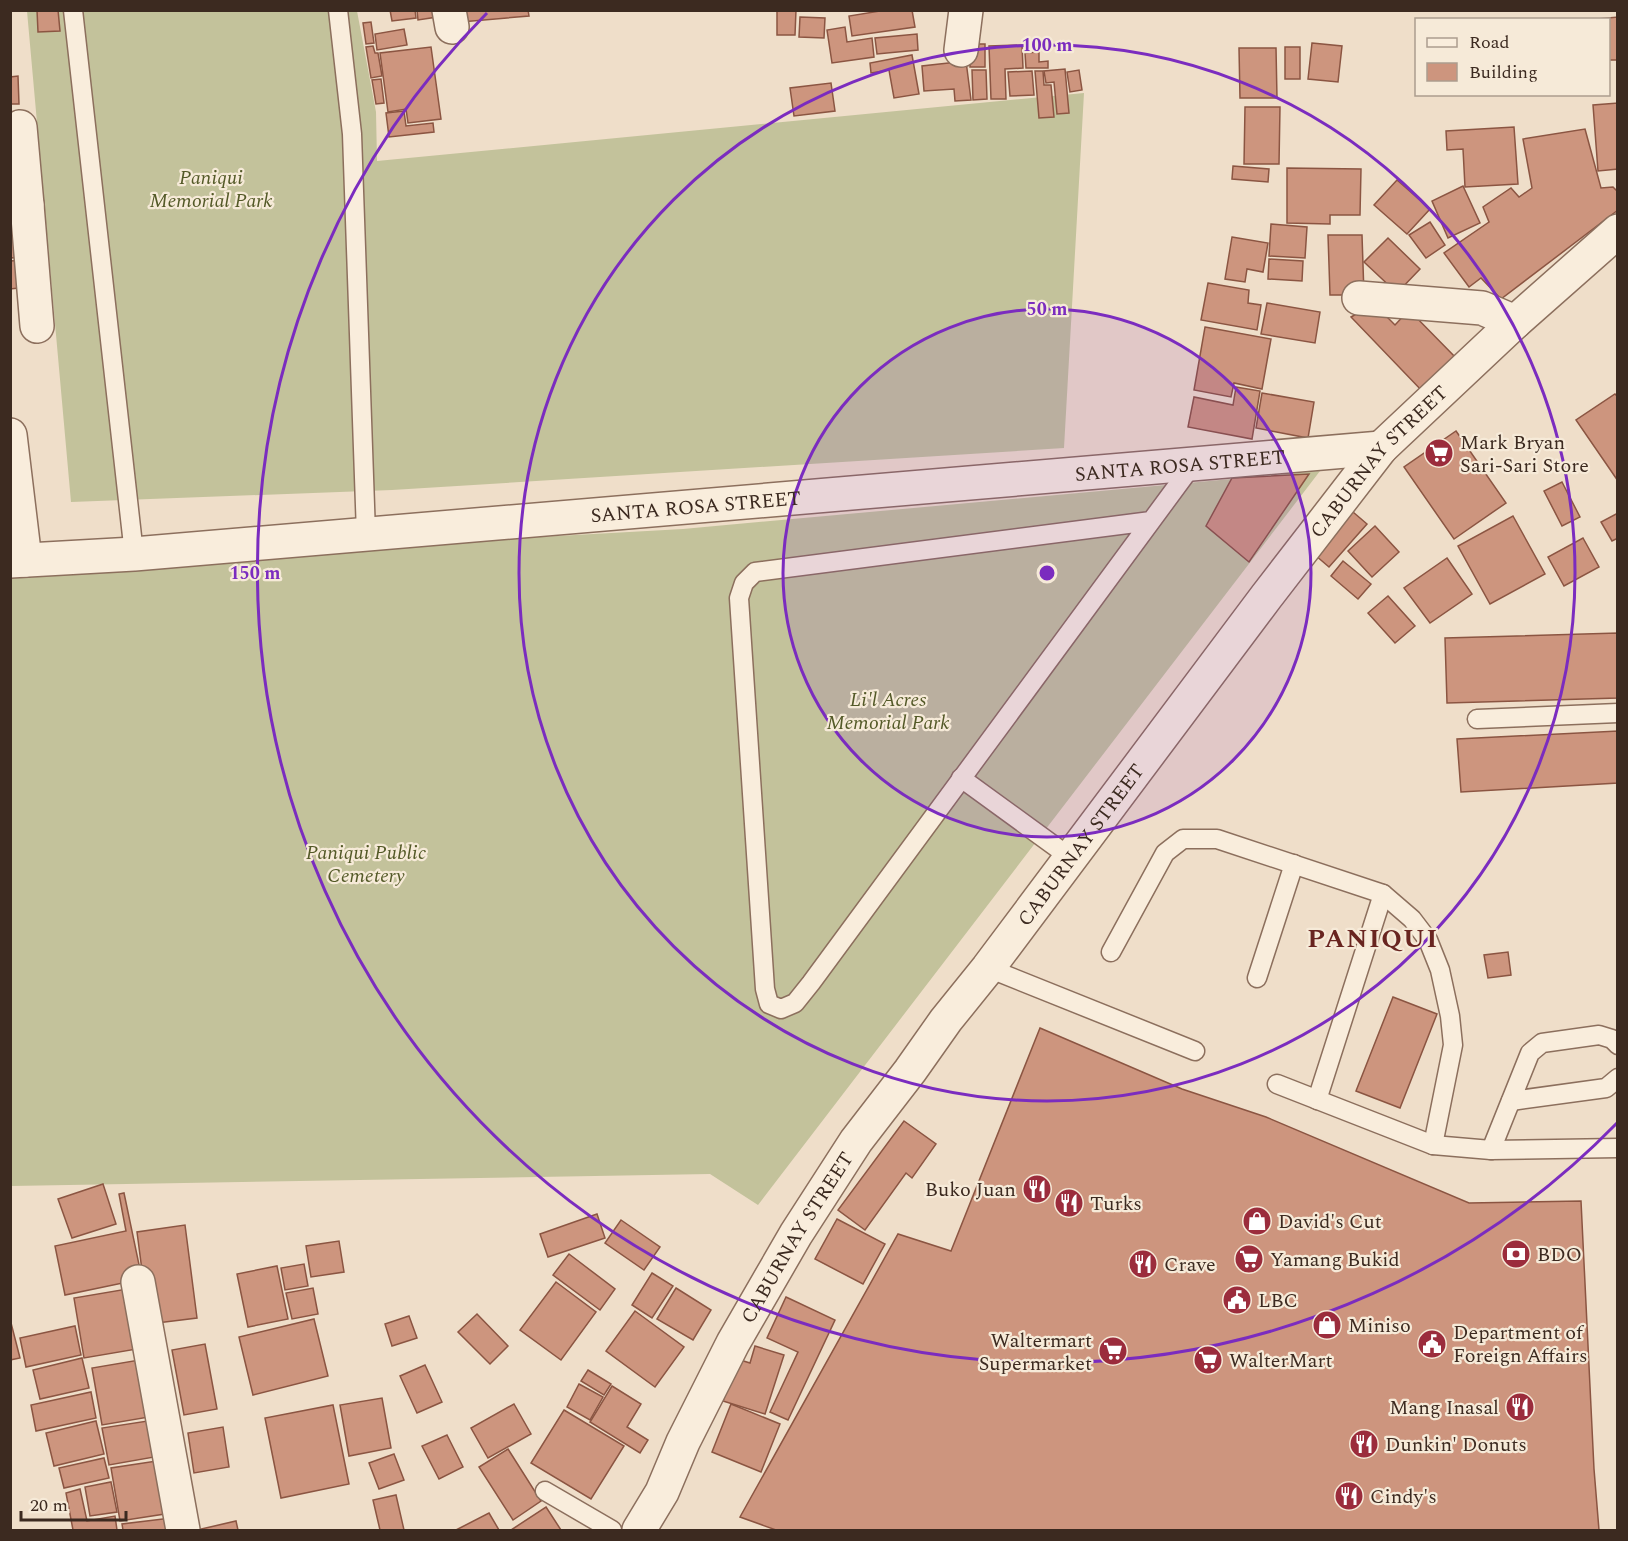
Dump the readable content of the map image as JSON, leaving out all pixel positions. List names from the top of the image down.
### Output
{
  "streets": {
    "street": ["CABURNAY STREET", "SANTA ROSA STREET"]
  },
  "crossings": [
    ["CABURNAY STREET", "SANTA ROSA STREET"]
  ],
  "districts": ["PANIQUI"],
  "parks": ["Paniqui Memorial Park", "Li'l Acres Memorial Park", "Paniqui Public Cemetery"],
  "places": {
    "supermarket": [
      "Mark Bryan Sari-Sari Store",
      "Yamang Bukid",
      "Waltermart Supermarket",
      "WalterMart"
    ],
    "restaurant": [
      "Buko Juan",
      "Turks",
      "Crave",
      "Mang Inasal",
      "Dunkin' Donuts",
      "Cindy's"
    ],
    "shop": ["David's Cut", "Miniso"],
    "bank": ["BDO"],
    "public building": ["LBC", "Department of Foreign Affairs"]
  },
  "legend": ["Road", "Building"],
  "scale_bar": "20 m",
  "rings": ["100 m", "50 m", "150 m"]
}
